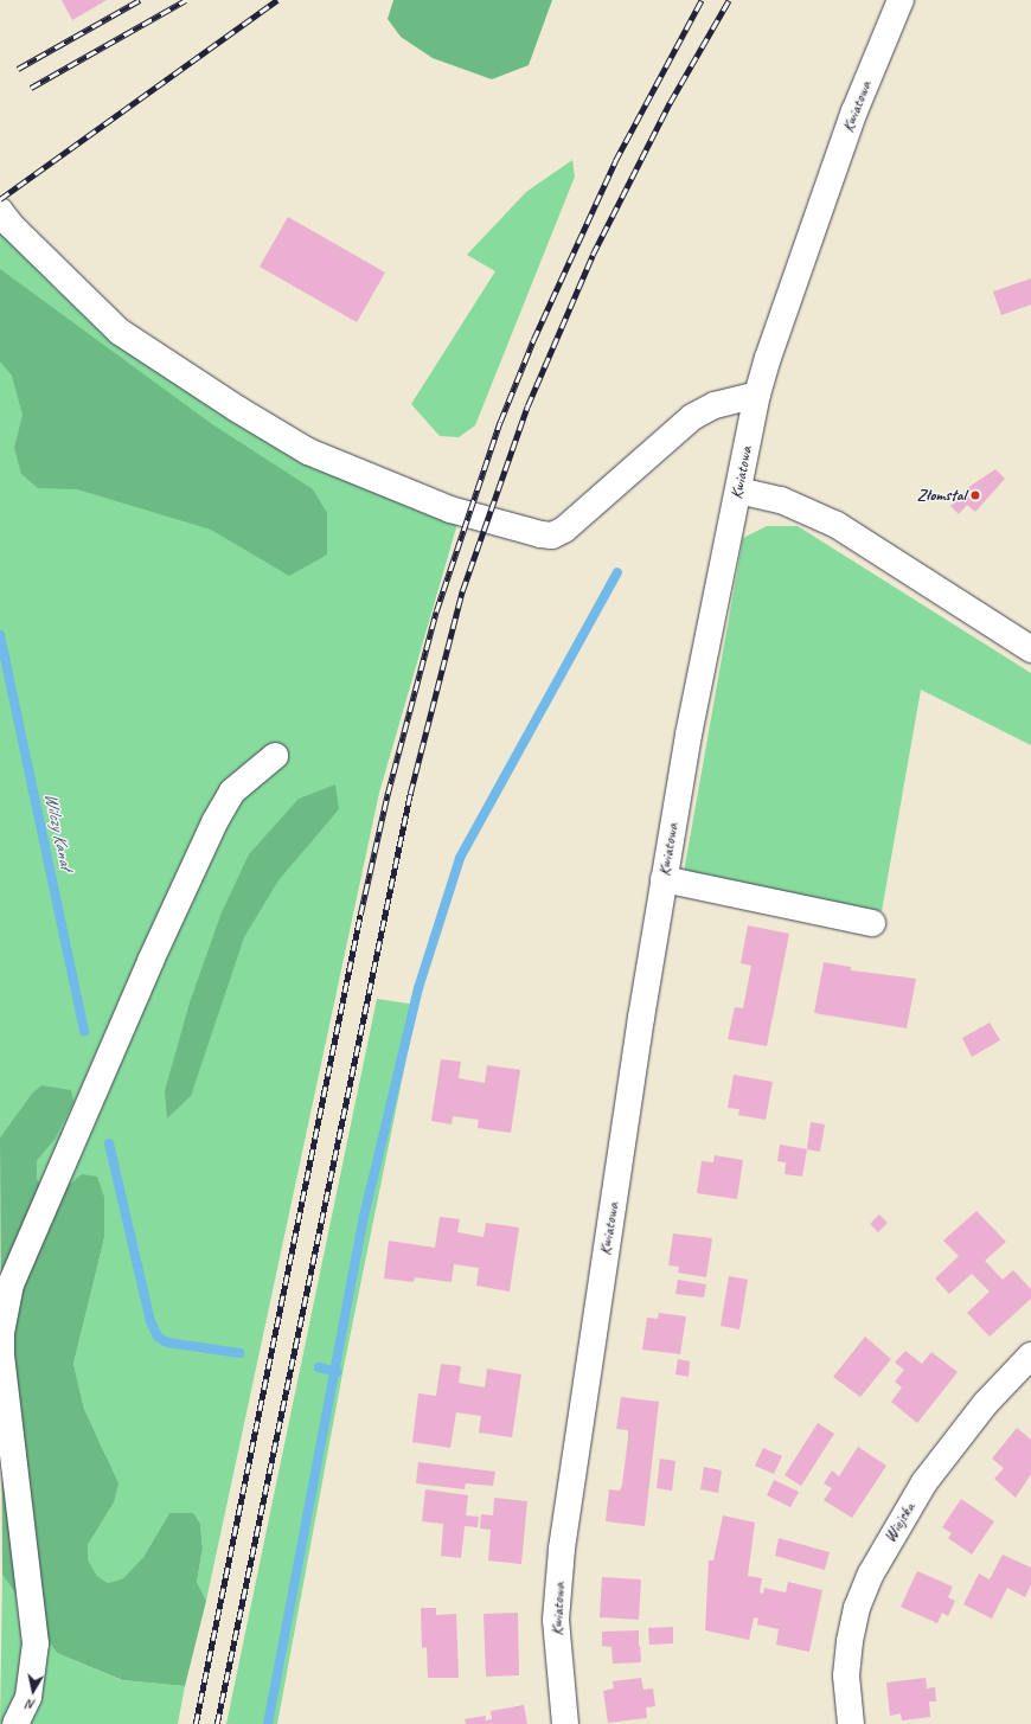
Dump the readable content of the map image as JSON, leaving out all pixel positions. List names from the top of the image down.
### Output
{
  "streets": {
    "street": ["Kwiatowa", "Wiejska"]
  },
  "water": ["Wilczy Kanał"],
  "places": ["Złomstal"],
  "north": "bottom"
}
